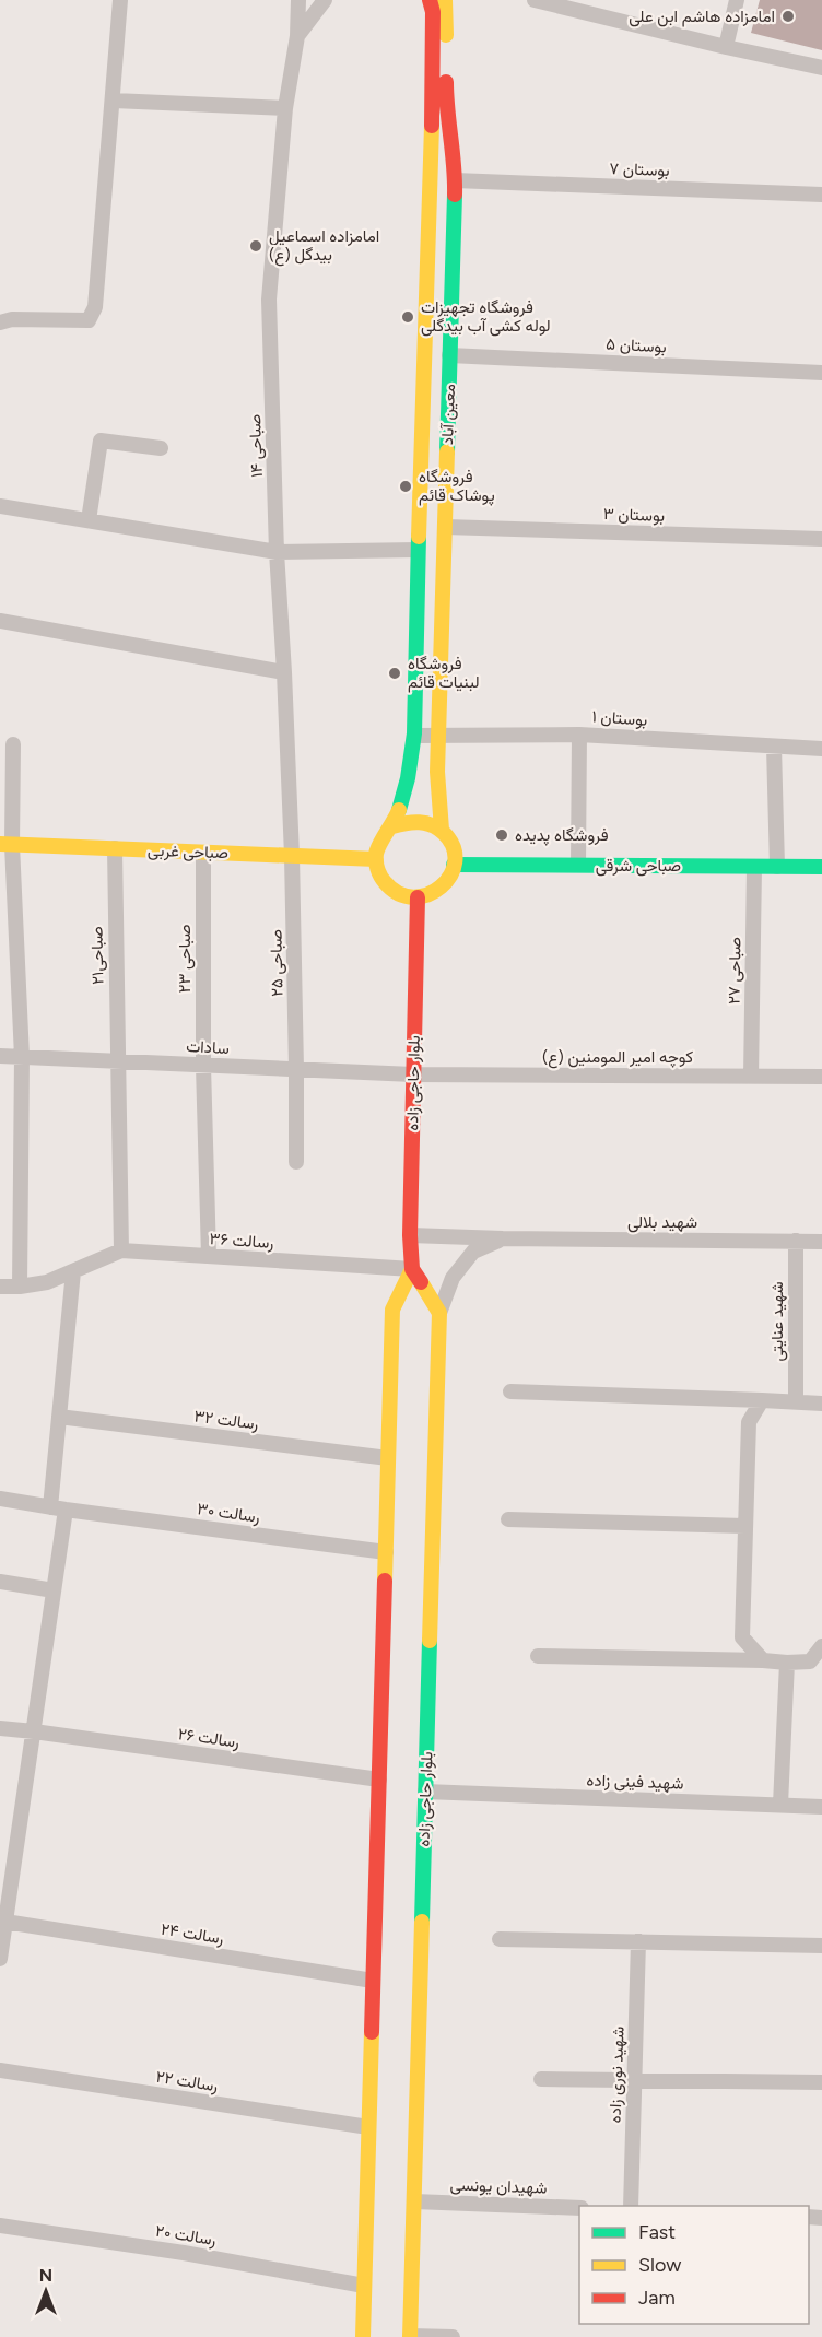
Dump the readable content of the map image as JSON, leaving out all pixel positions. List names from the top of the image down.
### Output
{
  "streets": {
    "street": [
      "بوستان ۷",
      "بوستان ۵",
      "معین آباد",
      "صباحی ۱۴",
      "بوستان ۳",
      "بوستان ۱",
      "صباحی غربی",
      "صباحی شرقی",
      "صباحی۲۱",
      "صباحی ۲۳",
      "صباحی ۲۵",
      "صباحی ۲۷",
      "سادات",
      "کوچه امیر المومنین (ع)",
      "بلوار حاجی زاده",
      "شهید بلالی",
      "رسالت ۳۶",
      "شهید عنایتی",
      "رسالت ۳۲",
      "رسالت ۳۰",
      "رسالت ۲۶",
      "شهید فینی زاده",
      "رسالت ۲۴",
      "شهید نوری زاده",
      "رسالت ۲۲",
      "شهیدان یونسی",
      "رسالت ۲۰"
    ]
  },
  "crossings": [
    ["بوستان ۷", "معین آباد"],
    ["بوستان ۵", "معین آباد"],
    ["معین آباد", "بوستان ۳"],
    ["معین آباد", "بوستان ۱"],
    ["معین آباد", "صباحی غربی"],
    ["معین آباد", "صباحی شرقی"],
    ["معین آباد", "بلوار حاجی زاده"],
    ["صباحی ۱۴", "صباحی غربی"],
    ["صباحی ۱۴", "صباحی ۲۵"],
    ["صباحی غربی", "صباحی شرقی"],
    ["صباحی غربی", "صباحی۲۱"],
    ["صباحی غربی", "صباحی ۲۳"],
    ["صباحی غربی", "صباحی ۲۵"],
    ["صباحی غربی", "بلوار حاجی زاده"],
    ["صباحی شرقی", "صباحی ۲۷"],
    ["صباحی شرقی", "بلوار حاجی زاده"],
    ["صباحی۲۱", "سادات"],
    ["صباحی۲۱", "رسالت ۳۶"],
    ["صباحی ۲۳", "سادات"],
    ["صباحی ۲۳", "رسالت ۳۶"],
    ["صباحی ۲۵", "سادات"],
    ["صباحی ۲۷", "کوچه امیر المومنین (ع)"],
    ["سادات", "کوچه امیر المومنین (ع)"],
    ["سادات", "بلوار حاجی زاده"],
    ["کوچه امیر المومنین (ع)", "بلوار حاجی زاده"],
    ["بلوار حاجی زاده", "شهید بلالی"],
    ["بلوار حاجی زاده", "رسالت ۳۶"],
    ["بلوار حاجی زاده", "رسالت ۳۲"],
    ["بلوار حاجی زاده", "رسالت ۳۰"],
    ["بلوار حاجی زاده", "رسالت ۲۶"],
    ["بلوار حاجی زاده", "شهید فینی زاده"],
    ["بلوار حاجی زاده", "رسالت ۲۴"],
    ["بلوار حاجی زاده", "رسالت ۲۲"],
    ["بلوار حاجی زاده", "شهیدان یونسی"],
    ["بلوار حاجی زاده", "رسالت ۲۰"],
    ["شهید بلالی", "شهید عنایتی"]
  ],
  "places": [
    "امامزاده هاشم ابن علی",
    "امامزاده اسماعیل (ع) بیدگل",
    "فروشگاه تجهیزات لوله کشی آب بیدگلی",
    "فروشگاه پوشاک قائم",
    "فروشگاه لبنیات قائم",
    "فروشگاه پدیده"
  ],
  "legend": ["Fast", "Slow", "Jam"],
  "north": "top"
}
